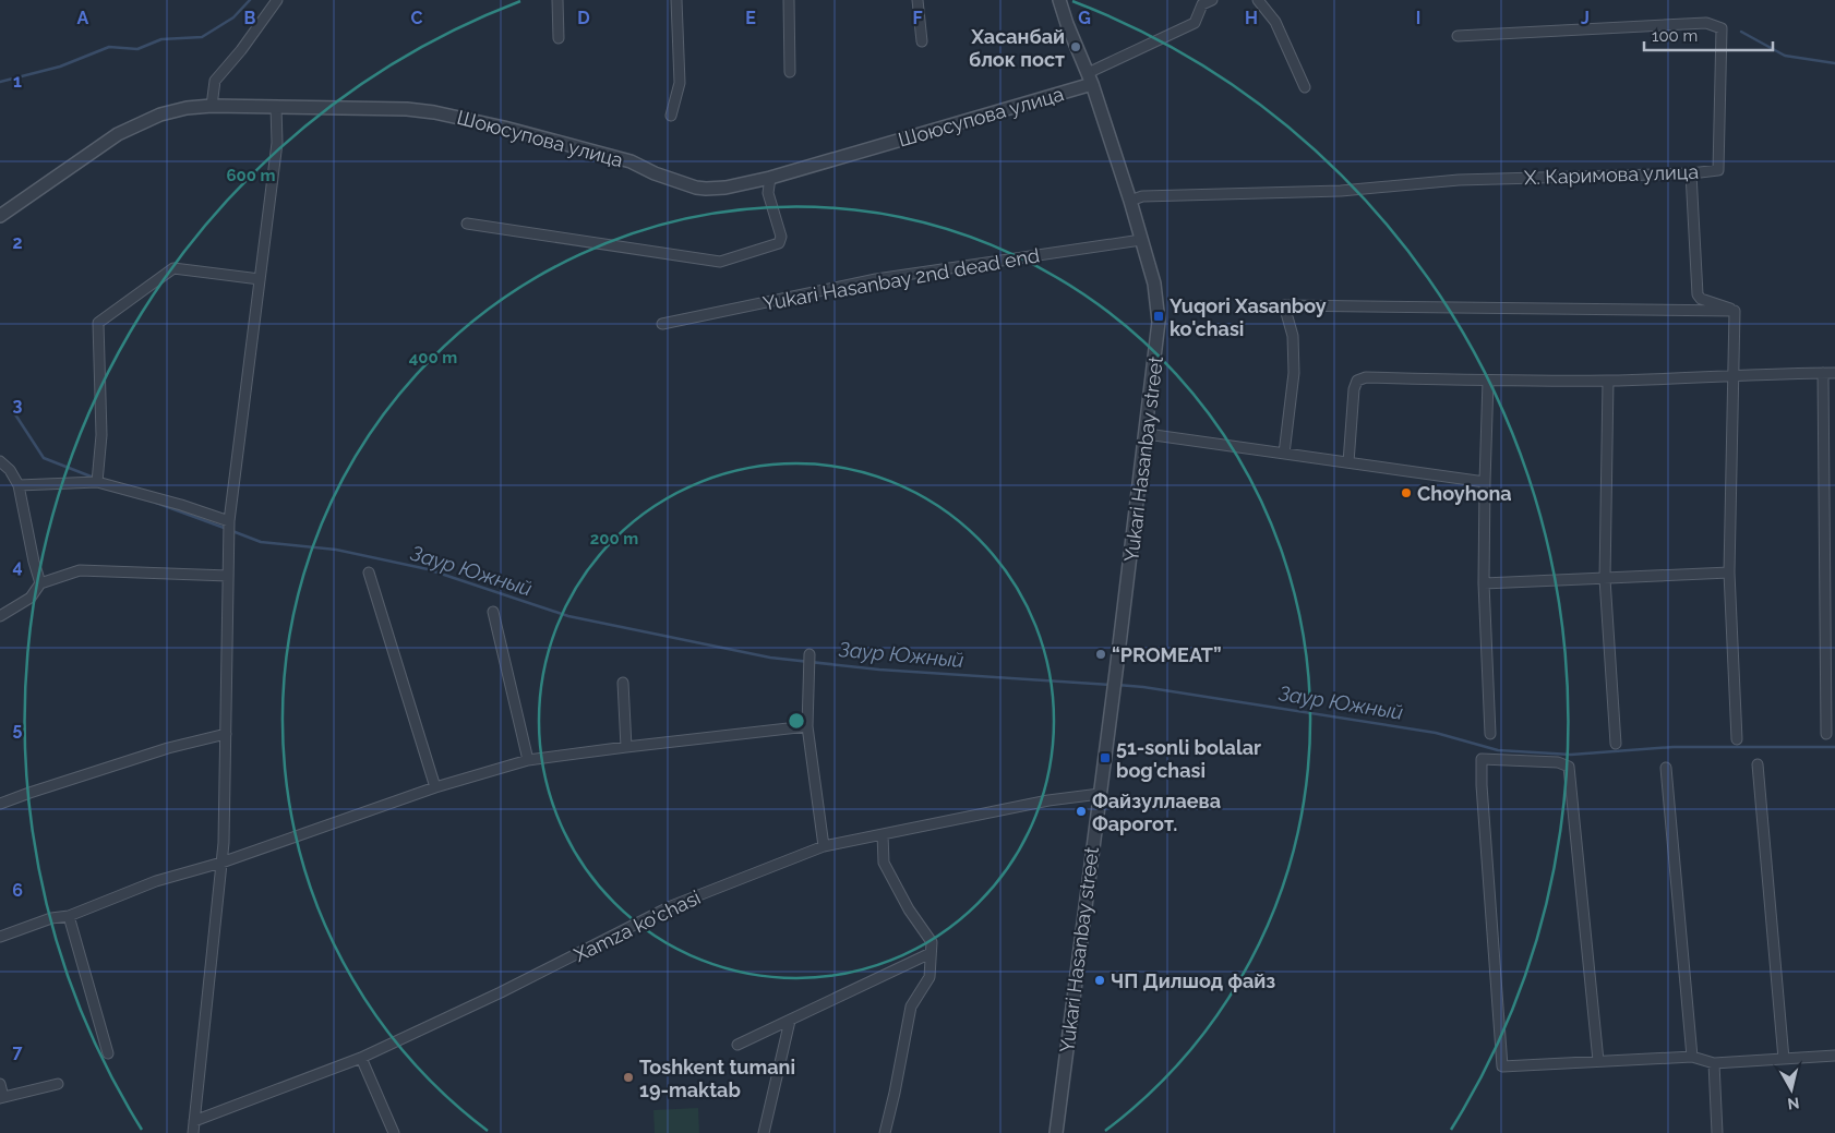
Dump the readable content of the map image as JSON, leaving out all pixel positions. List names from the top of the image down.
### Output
{
  "streets": {
    "street": [
      "Шоюсупова улица",
      "Х. Каримова улица",
      "Yukari Hasanbay 2nd dead end",
      "Yukari Hasanbay street",
      "Xamza ko'chasi"
    ]
  },
  "crossings": [
    ["Шоюсупова улица", "Yukari Hasanbay street"],
    ["Х. Каримова улица", "Yukari Hasanbay street"],
    ["Yukari Hasanbay 2nd dead end", "Yukari Hasanbay street"],
    ["Yukari Hasanbay street", "Xamza ko'chasi"]
  ],
  "water": ["Заур Южный"],
  "places": {
    "other": [
      "Хасанбай блок пост",
      "Choyhona",
      "“PROMEAT”",
      "Файзуллаева Фарогот.",
      "ЧП Дилшод файз",
      "Toshkent tumani 19-maktab"
    ],
    "transit": ["Yuqori Xasanboy ko'chasi", "51-sonli bolalar bog'chasi"]
  },
  "scale_bar": "100 m",
  "north": "bottom",
  "grid": {
    "columns": [
      "A",
      "B",
      "C",
      "D",
      "E",
      "F",
      "G",
      "H",
      "I",
      "J"
    ],
    "rows": [
      "1",
      "2",
      "3",
      "4",
      "5",
      "6",
      "7"
    ]
  },
  "rings": ["600 m", "400 m", "200 m"]
}
